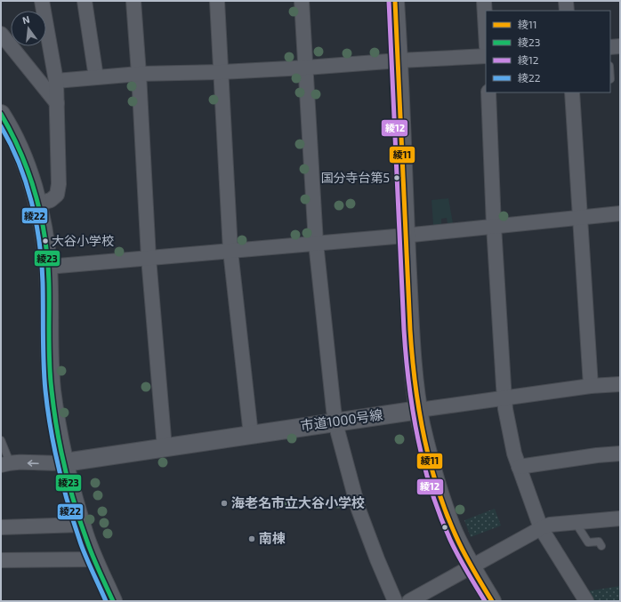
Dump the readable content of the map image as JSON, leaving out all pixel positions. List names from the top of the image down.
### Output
{
  "streets": {
    "street": ["市道1000号線"]
  },
  "places": [
    "国分寺台第5",
    "大谷小学校",
    "海老名市立大谷小学校",
    "南棟"
  ],
  "lines": [
    "transit line 綾11",
    "transit line 綾12",
    "transit line 綾23",
    "transit line 綾22"
  ],
  "legend": [
    "綾11",
    "綾23",
    "綾12",
    "綾22"
  ],
  "north": "top"
}
